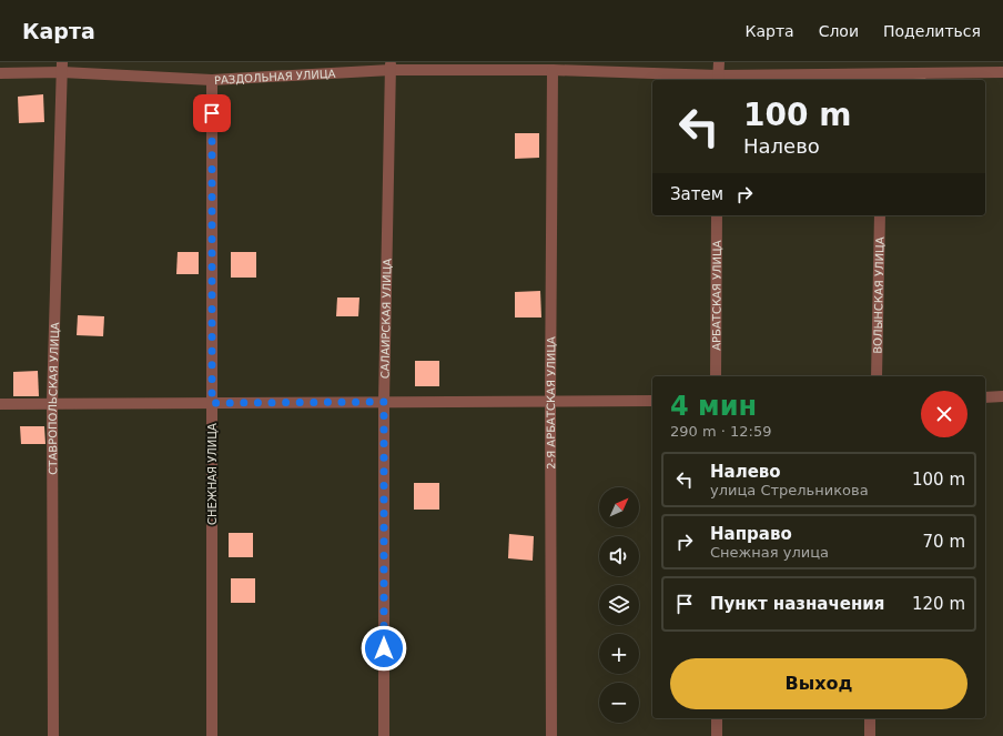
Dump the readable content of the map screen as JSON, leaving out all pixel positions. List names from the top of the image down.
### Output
{
  "streets": {
    "street": [
      "РАЗДОЛЬНАЯ УЛИЦА",
      "АРБАТСКАЯ УЛИЦА",
      "ВОЛЫНСКАЯ УЛИЦА",
      "САЛАИРСКАЯ УЛИЦА",
      "СТАВРОПОЛЬСКАЯ УЛИЦА",
      "2-Я АРБАТСКАЯ УЛИЦА",
      "СНЕЖНАЯ УЛИЦА"
    ]
  },
  "crossings": [
    ["РАЗДОЛЬНАЯ УЛИЦА", "САЛАИРСКАЯ УЛИЦА"],
    ["РАЗДОЛЬНАЯ УЛИЦА", "СТАВРОПОЛЬСКАЯ УЛИЦА"],
    ["РАЗДОЛЬНАЯ УЛИЦА", "2-Я АРБАТСКАЯ УЛИЦА"],
    ["РАЗДОЛЬНАЯ УЛИЦА", "СНЕЖНАЯ УЛИЦА"]
  ],
  "north": "top right",
  "page": {
    "header": "Карта",
    "nav": ["Карта", "Слои", "Поделиться"],
    "turn": ["100 m", "Налево"],
    "then": "Затем",
    "heading": ["4 мин", "290 m · 12:59"],
    "list": [
      {
        "name": "Налево",
        "note": "улица Стрельникова",
        "value": "100 m"
      },
      {
        "name": "Направо",
        "note": "Снежная улица",
        "value": "70 m"
      },
      {
        "name": "Пункт назначения",
        "value": "120 m"
      }
    ],
    "map_buttons": ["+", "−"],
    "buttons": "Выход"
  }
}
